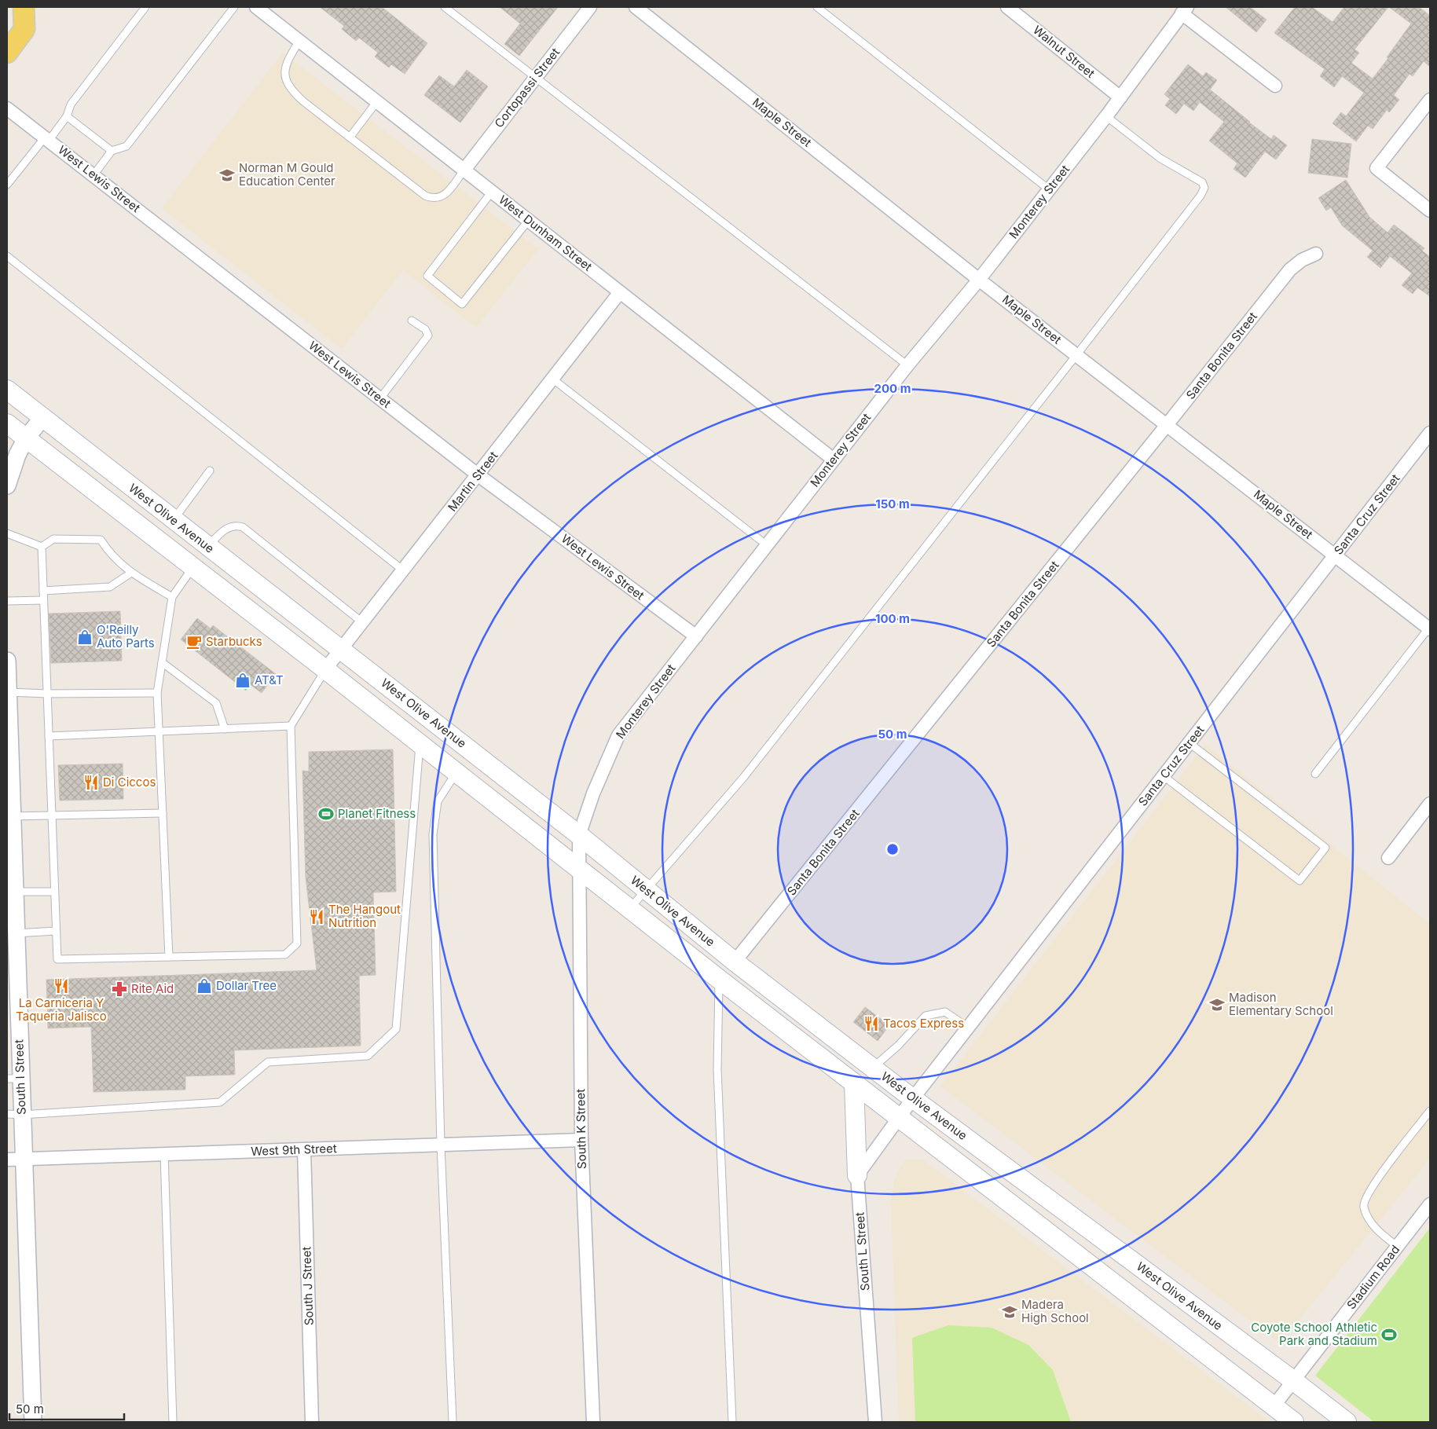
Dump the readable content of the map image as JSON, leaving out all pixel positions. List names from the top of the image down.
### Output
{
  "streets": {
    "main road": ["West Olive Avenue"],
    "street": [
      "Walnut Street",
      "Cortopassi Street",
      "Maple Street",
      "West Lewis Street",
      "Monterey Street",
      "West Dunham Street",
      "Santa Bonita Street",
      "Martin Street",
      "Santa Cruz Street",
      "South I Street",
      "South K Street",
      "West 9th Street",
      "South L Street",
      "Stadium Road",
      "South J Street"
    ]
  },
  "crossings": [
    ["Walnut Street", "Monterey Street"],
    ["Cortopassi Street", "West Dunham Street"],
    ["Maple Street", "Monterey Street"],
    ["Maple Street", "Santa Bonita Street"],
    ["Maple Street", "Santa Cruz Street"],
    ["West Lewis Street", "Monterey Street"],
    ["West Lewis Street", "Martin Street"],
    ["Monterey Street", "West Dunham Street"],
    ["Monterey Street", "West Olive Avenue"],
    ["Monterey Street", "South K Street"],
    ["West Dunham Street", "Martin Street"],
    ["Santa Bonita Street", "West Olive Avenue"],
    ["Martin Street", "West Olive Avenue"],
    ["Santa Cruz Street", "West Olive Avenue"],
    ["West Olive Avenue", "South K Street"],
    ["West Olive Avenue", "Stadium Road"],
    ["South I Street", "West 9th Street"],
    ["South K Street", "West 9th Street"],
    ["West 9th Street", "South J Street"]
  ],
  "places": {
    "school or university": ["Norman M Gould Education Center", "Madison Elementary School", "Madera High School"],
    "shop": ["O'Reilly Auto Parts", "AT&T", "Dollar Tree"],
    "cafe": ["Starbucks"],
    "restaurant": [
      "Di Ciccos",
      "The Hangout Nutrition",
      "La Carniceria Y Taqueria Jalisco",
      "Tacos Express"
    ],
    "sports": ["Planet Fitness", "Coyote School Athletic Park and Stadium"],
    "pharmacy": ["Rite Aid"]
  },
  "scale_bar": "50 m",
  "rings": [
    "200 m",
    "150 m",
    "100 m",
    "50 m"
  ]
}
